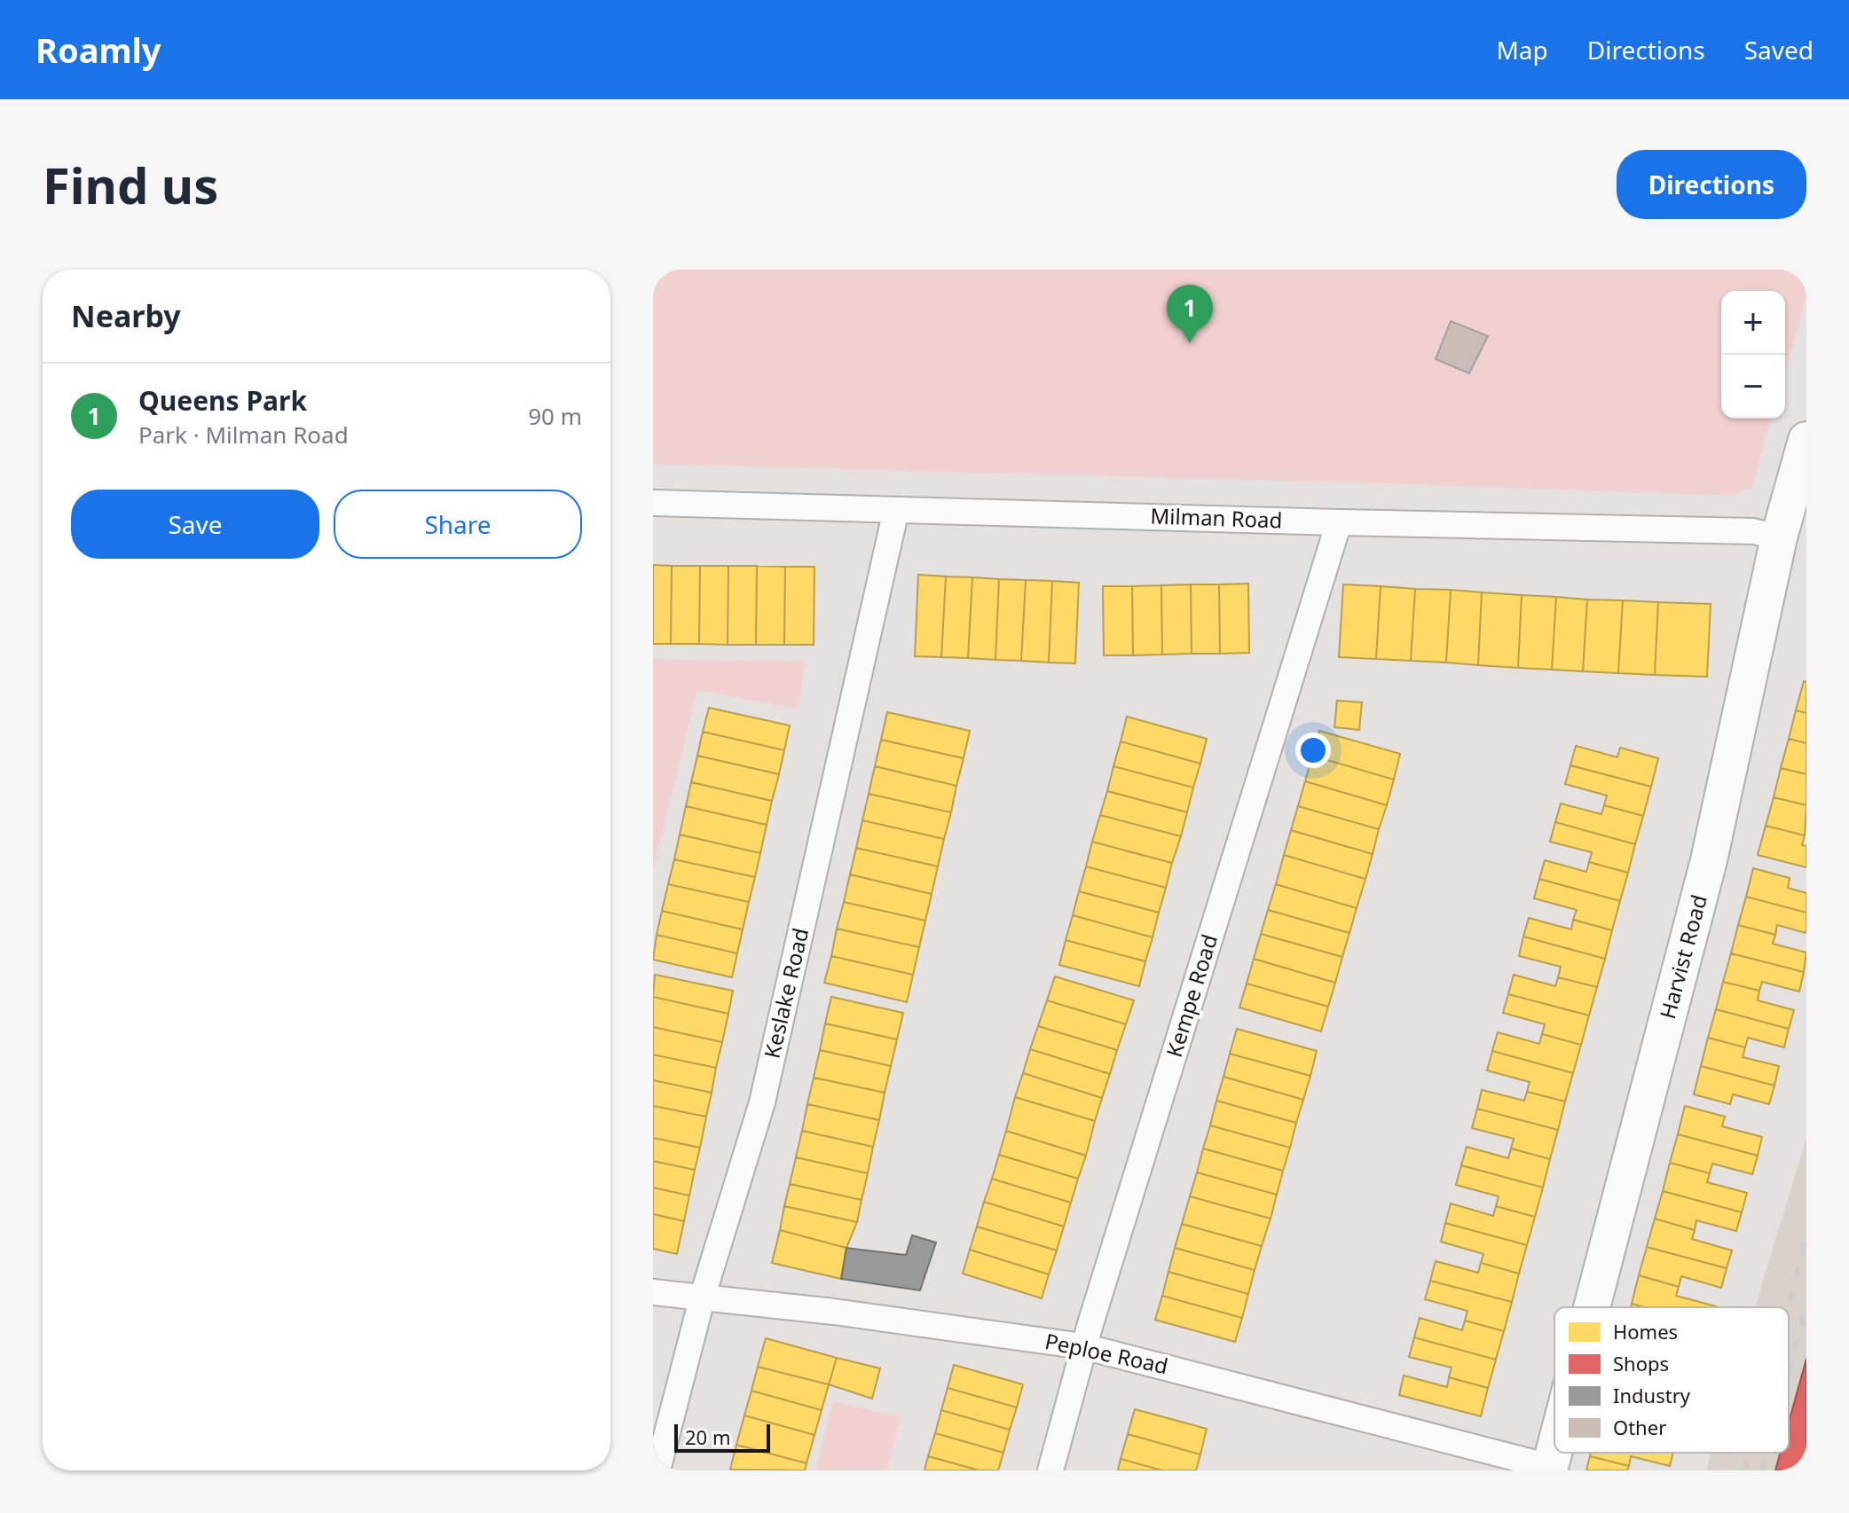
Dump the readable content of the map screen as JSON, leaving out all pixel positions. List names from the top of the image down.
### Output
{
  "streets": {
    "main road": ["Harvist Road"],
    "street": [
      "Milman Road",
      "Keslake Road",
      "Kempe Road",
      "Peploe Road"
    ]
  },
  "crossings": [
    ["Milman Road", "Harvist Road"],
    ["Milman Road", "Keslake Road"],
    ["Milman Road", "Kempe Road"],
    ["Harvist Road", "Peploe Road"],
    ["Keslake Road", "Peploe Road"],
    ["Kempe Road", "Peploe Road"]
  ],
  "legend": [
    "Homes",
    "Shops",
    "Industry",
    "Other"
  ],
  "scale_bar": "20 m",
  "page": {
    "header": "Roamly",
    "nav": ["Map", "Directions", "Saved"],
    "buttons": [
      "Directions",
      ["Save", "Share"]
    ],
    "title": "Find us",
    "heading": "Nearby",
    "pins": "1",
    "map_buttons": ["+", "−"],
    "list": [
      {
        "mark": "1",
        "name": "Queens Park",
        "note": "Park · Milman Road",
        "value": "90 m"
      }
    ],
    "scale": "20 m"
  }
}
